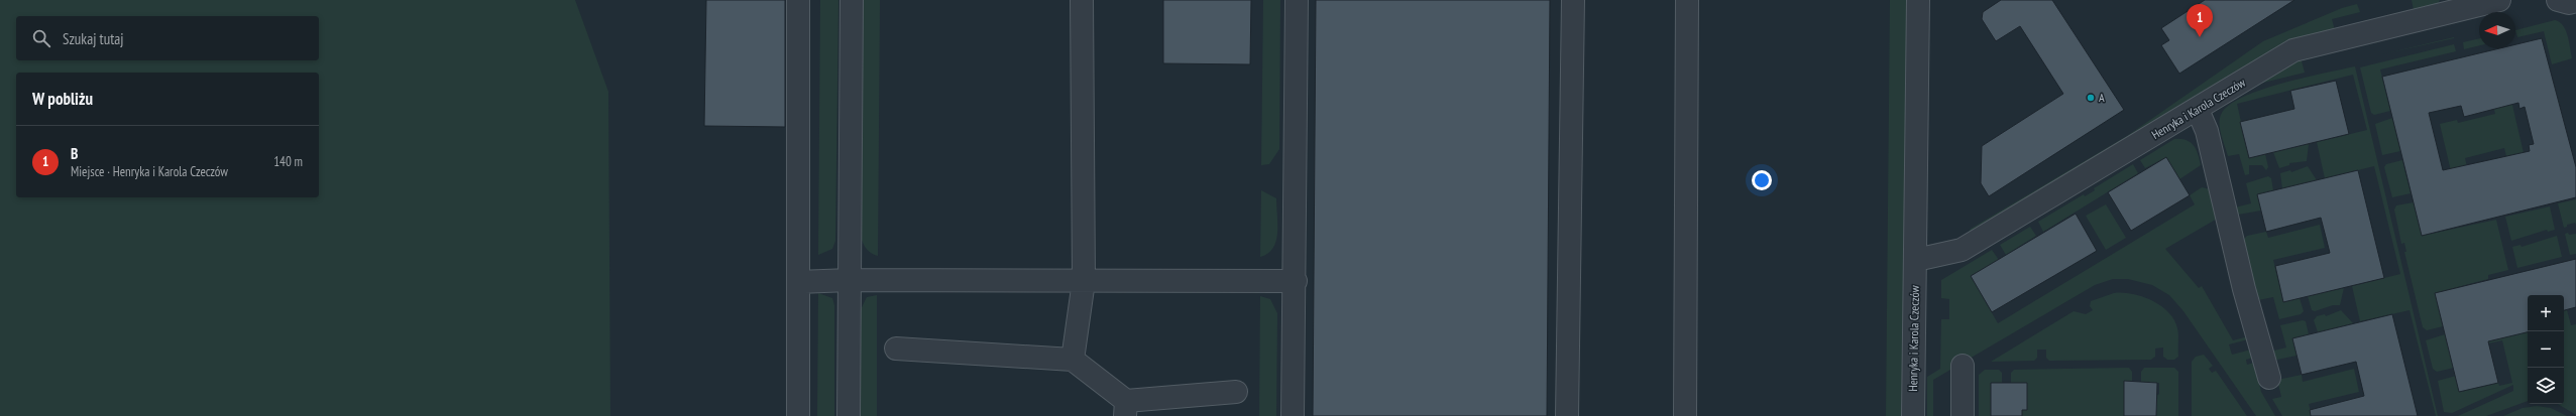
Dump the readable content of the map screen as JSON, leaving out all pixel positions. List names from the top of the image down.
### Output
{
  "streets": {
    "street": ["Henryka i Karola Czeczów"]
  },
  "places": ["A"],
  "north": "left",
  "page": {
    "pins": "1",
    "search": "Szukaj tutaj",
    "heading": "W pobliżu",
    "list": [
      {
        "mark": "1",
        "name": "B",
        "note": "Miejsce · Henryka i Karola Czeczów",
        "value": "140 m"
      }
    ],
    "map_buttons": ["+", "−"]
  }
}
